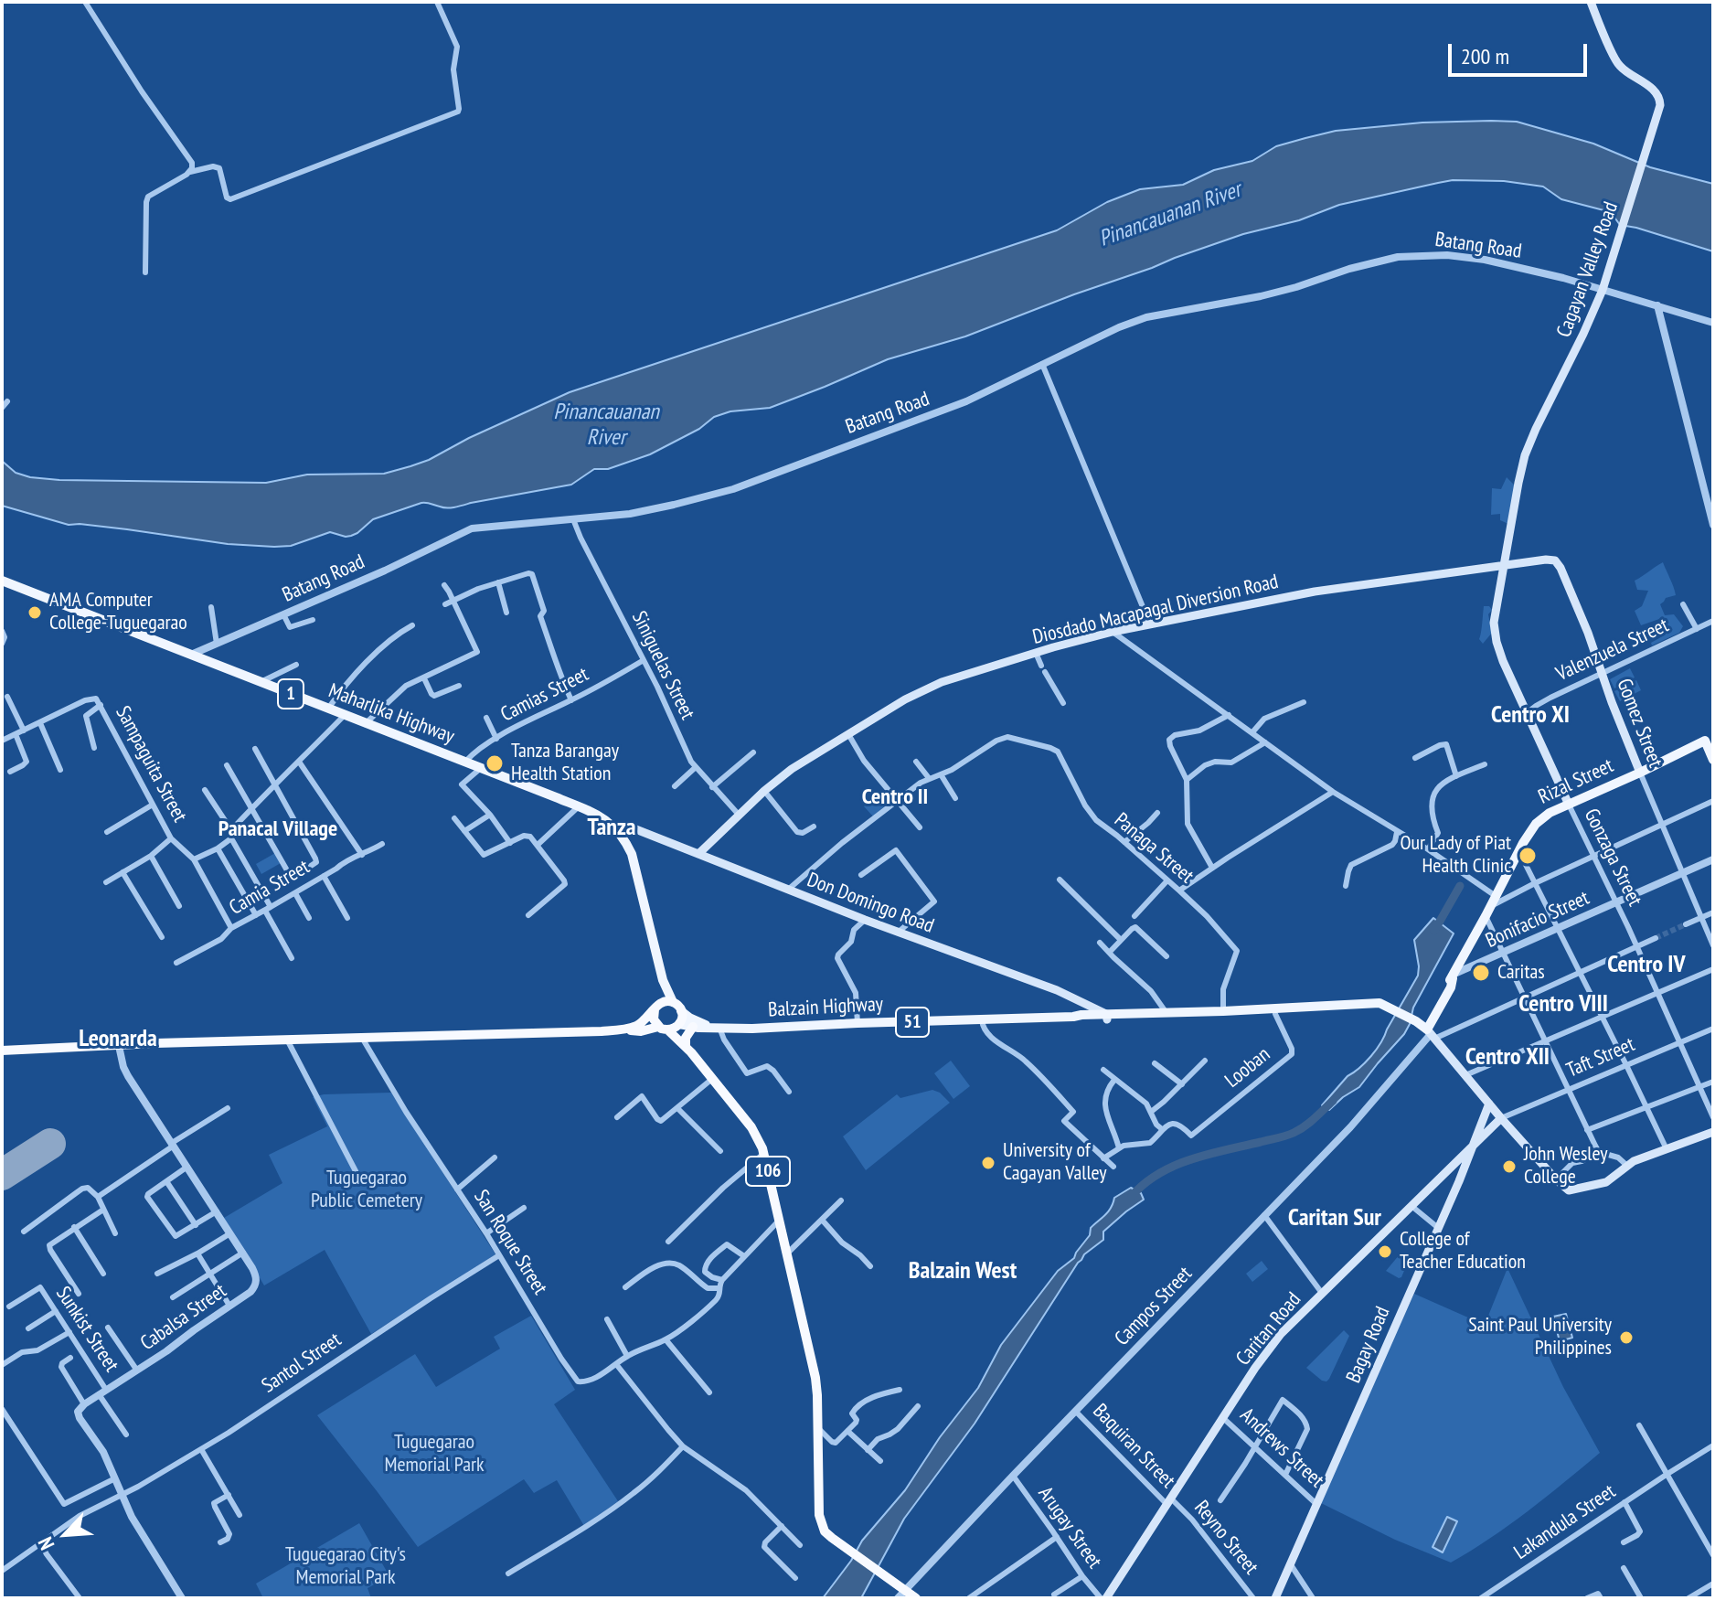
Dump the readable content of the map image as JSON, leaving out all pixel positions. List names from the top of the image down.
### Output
{
  "streets": {
    "highway": ["106"],
    "main road": [
      "Cagayan Valley Road",
      "Diosdado Macapagal Diversion Road",
      "1",
      "Maharlika Highway",
      "Gomez Street",
      "Rizal Street",
      "Gonzaga Street",
      "Don Domingo Road",
      "Balzain Highway",
      "51",
      "Caritan Road",
      "Bagay Road"
    ],
    "street": [
      "Batang Road",
      "Valenzuela Street",
      "Siniguelas Street",
      "Camias Street",
      "Sampaguita Street",
      "Panaga Street",
      "Camia Street",
      "Bonifacio Street",
      "Taft Street",
      "Looban",
      "San Roque Street",
      "Campos Street",
      "Cabalsa Street",
      "Sunkist Street",
      "Santol Street",
      "Baquiran Street",
      "Andrews Street",
      "Lakandula Street",
      "Arugay Street",
      "Reyno Street"
    ]
  },
  "crossings": [
    ["Batang Road", "Cagayan Valley Road"],
    ["Batang Road", "Siniguelas Street"],
    ["Batang Road", "Maharlika Highway"],
    ["Cagayan Valley Road", "Diosdado Macapagal Diversion Road"],
    ["Cagayan Valley Road", "Gomez Street"],
    ["Cagayan Valley Road", "Gonzaga Street"],
    ["Diosdado Macapagal Diversion Road", "Siniguelas Street"],
    ["Diosdado Macapagal Diversion Road", "Gomez Street"],
    ["Diosdado Macapagal Diversion Road", "Gonzaga Street"],
    ["Diosdado Macapagal Diversion Road", "Don Domingo Road"],
    ["Valenzuela Street", "Gomez Street"],
    ["Valenzuela Street", "Gonzaga Street"],
    ["Siniguelas Street", "Camias Street"],
    ["Camias Street", "Maharlika Highway"],
    ["Maharlika Highway", "Don Domingo Road"],
    ["Gomez Street", "Rizal Street"],
    ["Gomez Street", "Gonzaga Street"],
    ["Gomez Street", "Bonifacio Street"],
    ["Sampaguita Street", "Camia Street"],
    ["Rizal Street", "Gonzaga Street"],
    ["Rizal Street", "Bonifacio Street"],
    ["Rizal Street", "Balzain Highway"],
    ["Rizal Street", "Campos Street"],
    ["Panaga Street", "Balzain Highway"],
    ["Gonzaga Street", "Bonifacio Street"],
    ["Gonzaga Street", "Taft Street"],
    ["Don Domingo Road", "Balzain Highway"],
    ["Balzain Highway", "51"],
    ["Balzain Highway", "Looban"],
    ["Balzain Highway", "Campos Street"],
    ["51", "106"],
    ["Taft Street", "Caritan Road"],
    ["106", "Campos Street"],
    ["San Roque Street", "Santol Street"],
    ["Campos Street", "Baquiran Street"],
    ["Campos Street", "Arugay Street"],
    ["Cabalsa Street", "Sunkist Street"],
    ["Caritan Road", "Bagay Road"],
    ["Caritan Road", "Baquiran Street"],
    ["Caritan Road", "Andrews Street"],
    ["Caritan Road", "Reyno Street"],
    ["Bagay Road", "Andrews Street"],
    ["Baquiran Street", "Reyno Street"]
  ],
  "districts": [
    "Centro XI",
    "Centro II",
    "Tanza",
    "Panacal Village",
    "Centro IV",
    "Centro VIII",
    "Leonarda",
    "Centro XII",
    "Caritan Sur",
    "Balzain West"
  ],
  "water": ["Pinancauanan River"],
  "parks": ["Tuguegarao Public Cemetery", "Tuguegarao Memorial Park", "Tuguegarao City's Memorial Park"],
  "places": [
    "AMA Computer College-Tuguegarao",
    "Tanza Barangay Health Station",
    "Our Lady of Piat Health Clinic",
    "Caritas",
    "University of Cagayan Valley",
    "John Wesley College",
    "College of Teacher Education",
    "Saint Paul University Philippines"
  ],
  "scale_bar": "200 m",
  "north": "bottom left"
}
